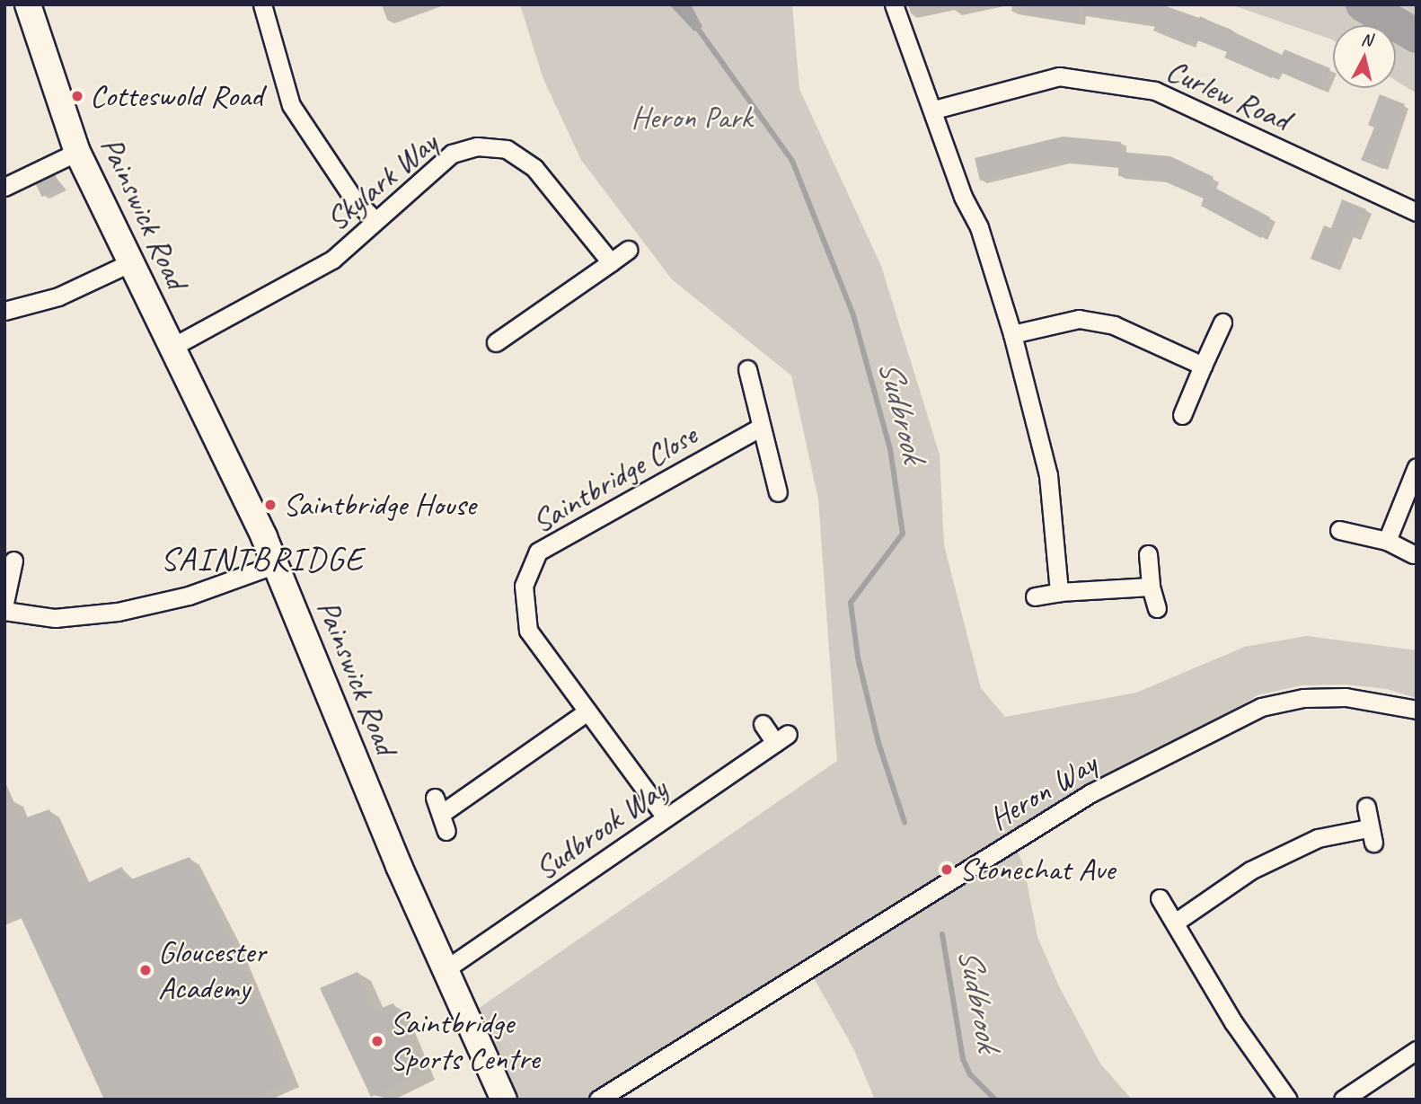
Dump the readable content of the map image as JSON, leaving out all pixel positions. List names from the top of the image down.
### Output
{
  "streets": {
    "main road": ["Painswick Road"],
    "street": [
      "Curlew Road",
      "Skylark Way",
      "Saintbridge Close",
      "Heron Way",
      "Sudbrook Way"
    ]
  },
  "crossings": [
    ["Skylark Way", "Painswick Road"],
    ["Painswick Road", "Sudbrook Way"],
    ["Saintbridge Close", "Sudbrook Way"]
  ],
  "districts": ["SAINTBRIDGE"],
  "water": ["Sudbrook"],
  "parks": ["Heron Park"],
  "places": [
    "Cotteswold Road",
    "Saintbridge House",
    "Stonechat Ave",
    "Gloucester Academy",
    "Saintbridge Sports Centre"
  ],
  "north": "top"
}
